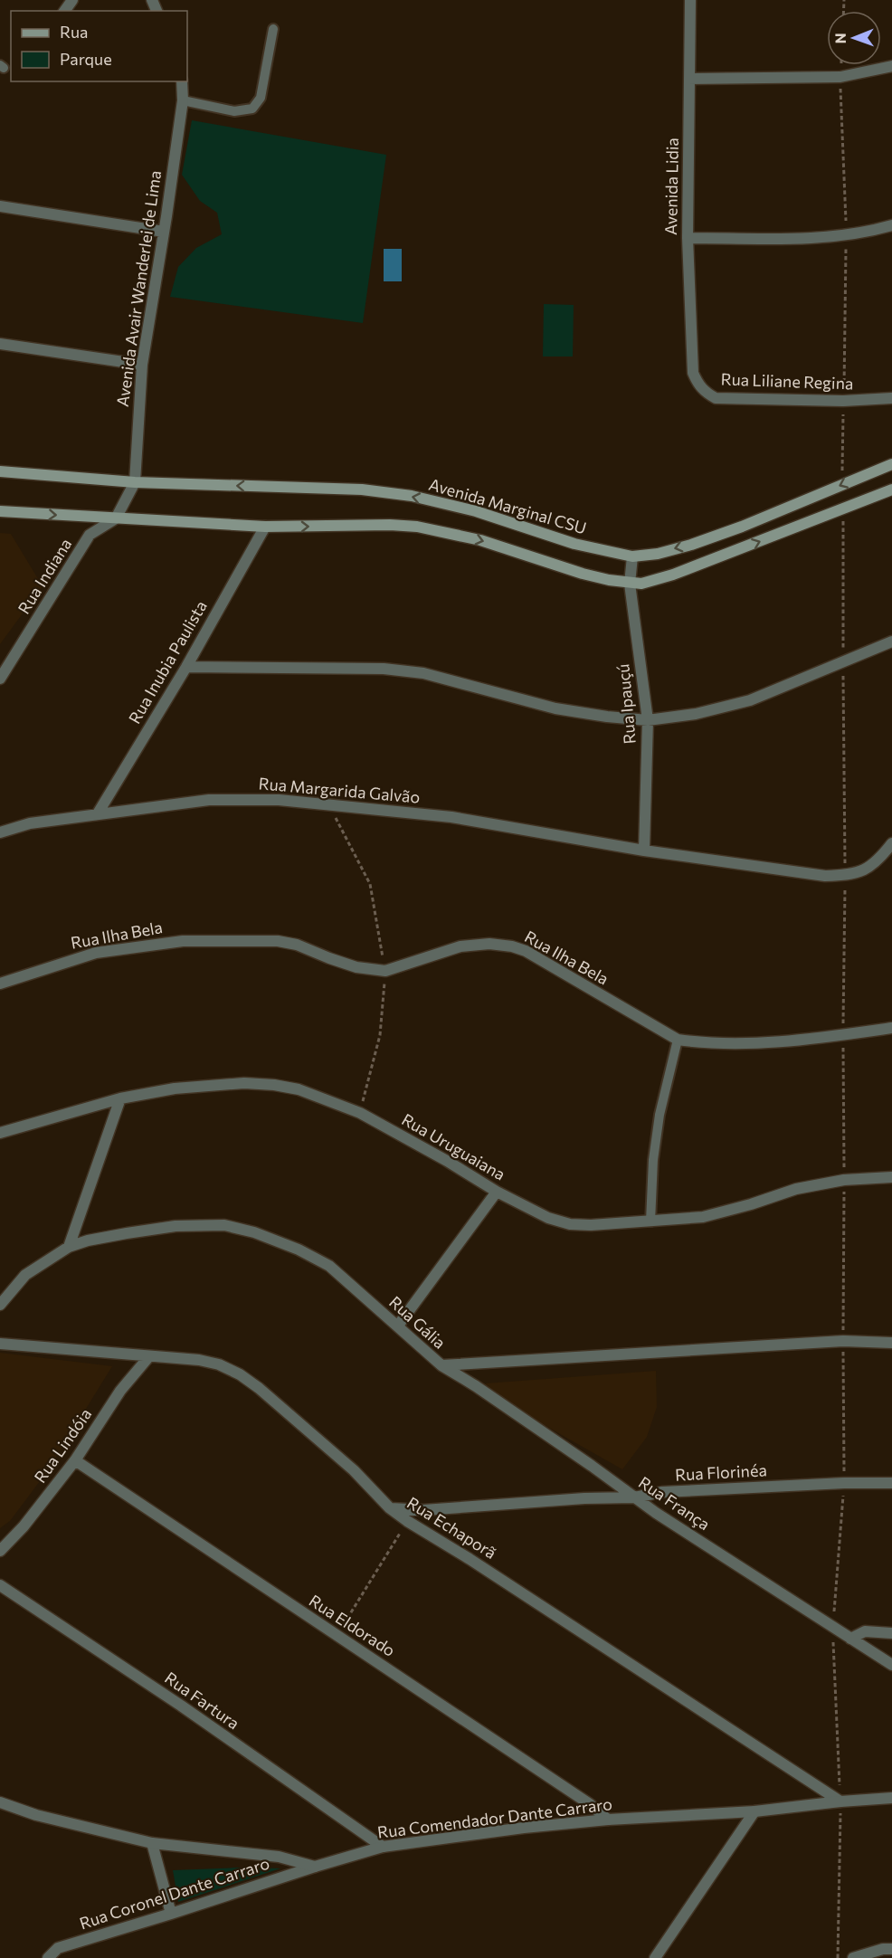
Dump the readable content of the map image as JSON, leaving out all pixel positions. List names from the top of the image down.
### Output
{
  "streets": {
    "main road": ["Avenida Marginal CSU"],
    "street": [
      "Avenida Lidia",
      "Avenida Avair Wanderlei de Lima",
      "Rua Liliane Regina",
      "Rua Indiana",
      "Rua Inubia Paulista",
      "Rua Ipauçú",
      "Rua Margarida Galvão",
      "Rua Ilha Bela",
      "Rua Uruguaiana",
      "Rua Gália",
      "Rua Lindóia",
      "Rua Florinéa",
      "Rua França",
      "Rua Echaporã",
      "Rua Eldorado",
      "Rua Fartura",
      "Rua Comendador Dante Carraro",
      "Rua Coronel Dante Carraro"
    ]
  },
  "crossings": [
    ["Avenida Lidia", "Rua Liliane Regina"],
    ["Avenida Avair Wanderlei de Lima", "Avenida Marginal CSU"],
    ["Avenida Avair Wanderlei de Lima", "Rua Indiana"],
    ["Avenida Marginal CSU", "Rua Ipauçú"],
    ["Rua Inubia Paulista", "Rua Margarida Galvão"],
    ["Rua Ipauçú", "Rua Margarida Galvão"],
    ["Rua Gália", "Rua França"],
    ["Rua Lindóia", "Rua Echaporã"],
    ["Rua Lindóia", "Rua Eldorado"],
    ["Rua Florinéa", "Rua França"],
    ["Rua Florinéa", "Rua Echaporã"],
    ["Rua Echaporã", "Rua Comendador Dante Carraro"],
    ["Rua Eldorado", "Rua Comendador Dante Carraro"],
    ["Rua Fartura", "Rua Comendador Dante Carraro"],
    ["Rua Comendador Dante Carraro", "Rua Coronel Dante Carraro"]
  ],
  "legend": ["Rua", "Parque"],
  "north": "left"
}
